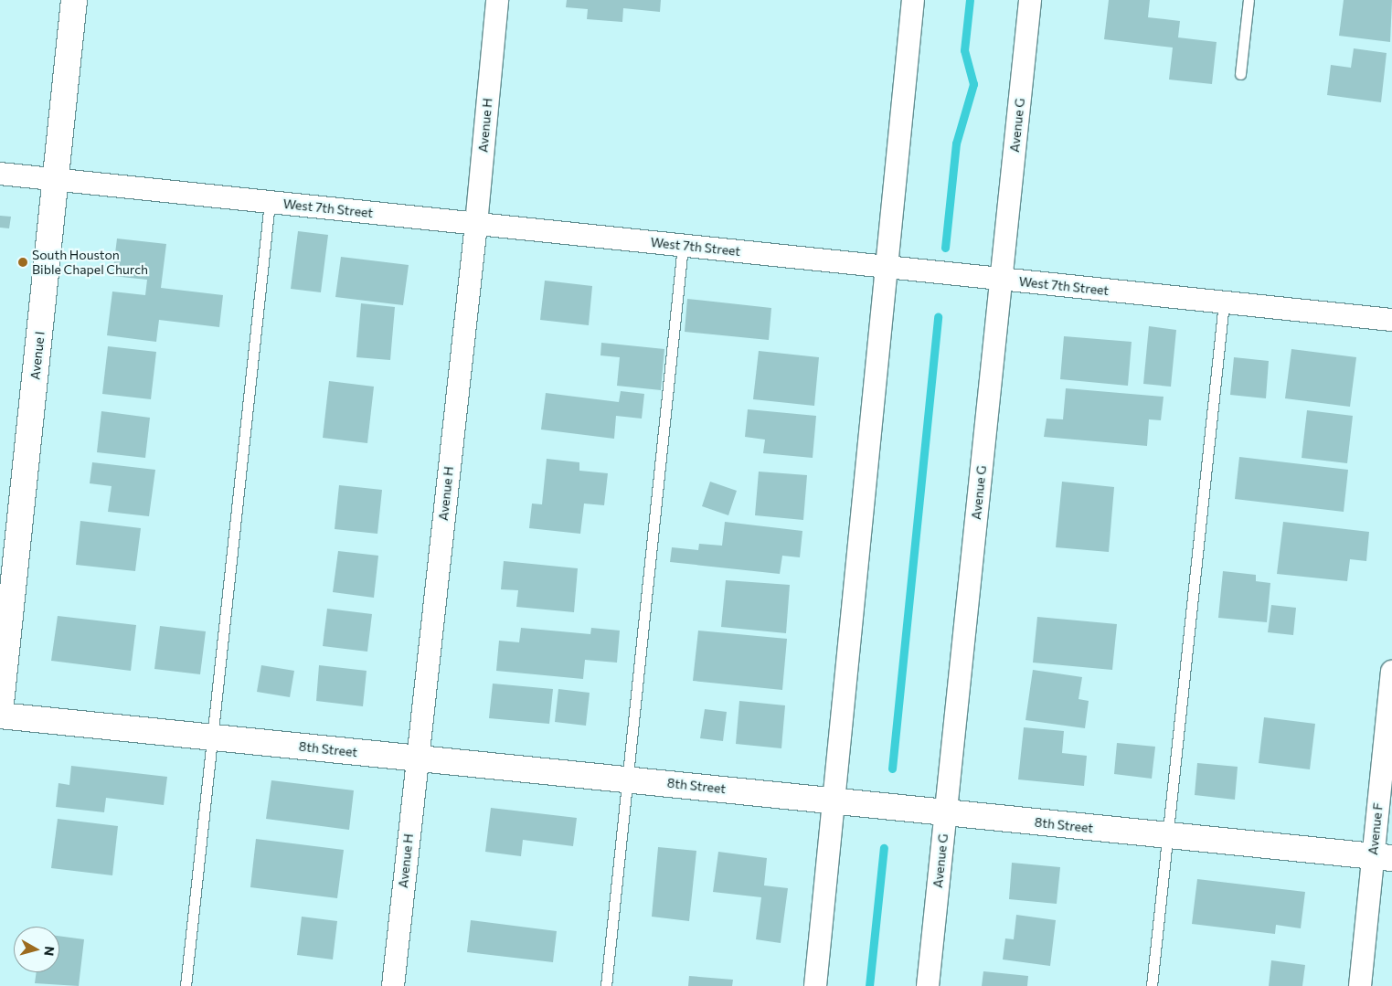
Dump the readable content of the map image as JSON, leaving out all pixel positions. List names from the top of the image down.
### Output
{
  "streets": {
    "street": [
      "Avenue H",
      "Avenue G",
      "West 7th Street",
      "Avenue I",
      "8th Street",
      "Avenue F"
    ]
  },
  "crossings": [
    ["Avenue H", "West 7th Street"],
    ["Avenue H", "8th Street"],
    ["Avenue G", "West 7th Street"],
    ["Avenue G", "8th Street"],
    ["West 7th Street", "Avenue I"],
    ["8th Street", "Avenue F"]
  ],
  "places": ["South Houston Bible Chapel Church"],
  "north": "right"
}
